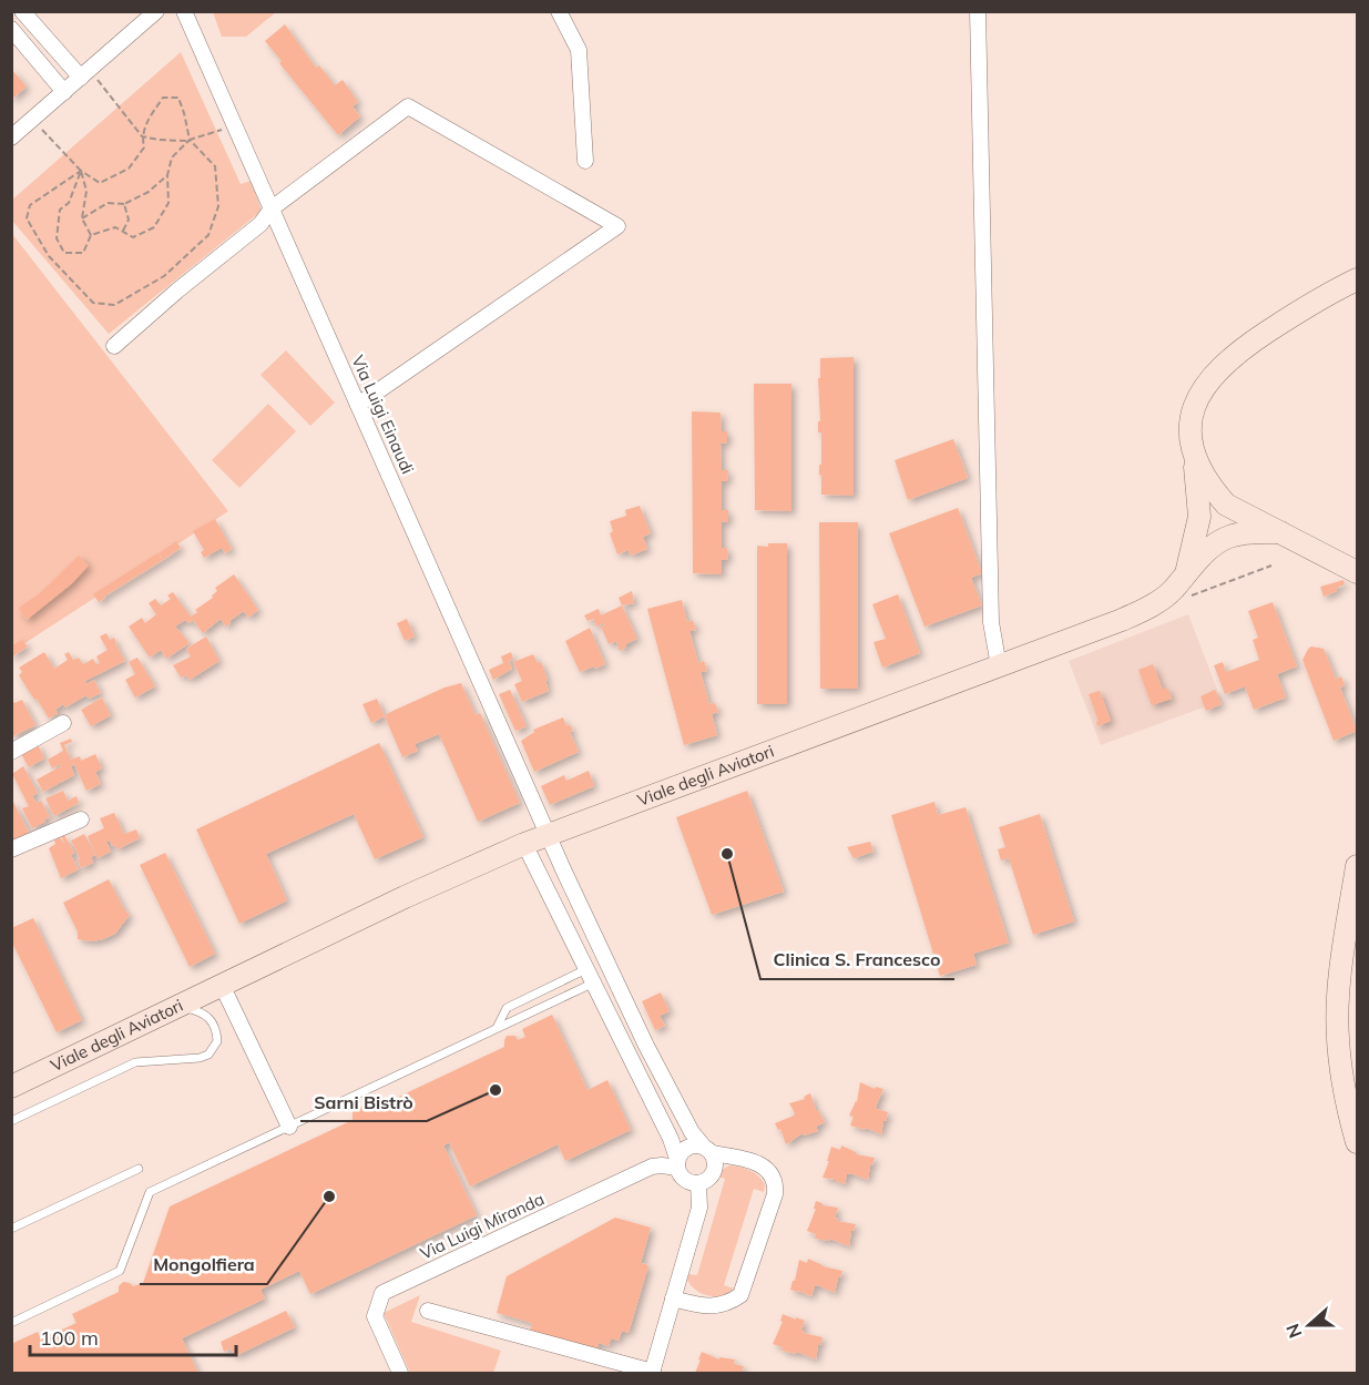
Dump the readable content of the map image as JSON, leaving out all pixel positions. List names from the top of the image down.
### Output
{
  "streets": {
    "main road": ["Viale degli Aviatori"],
    "street": ["Via Luigi Einaudi", "Via Luigi Miranda"]
  },
  "crossings": [
    ["Via Luigi Einaudi", "Viale degli Aviatori"]
  ],
  "places": ["Clinica S. Francesco", "Sarni Bistrò", "Mongolfiera"],
  "scale_bar": "100 m",
  "north": "left"
}
